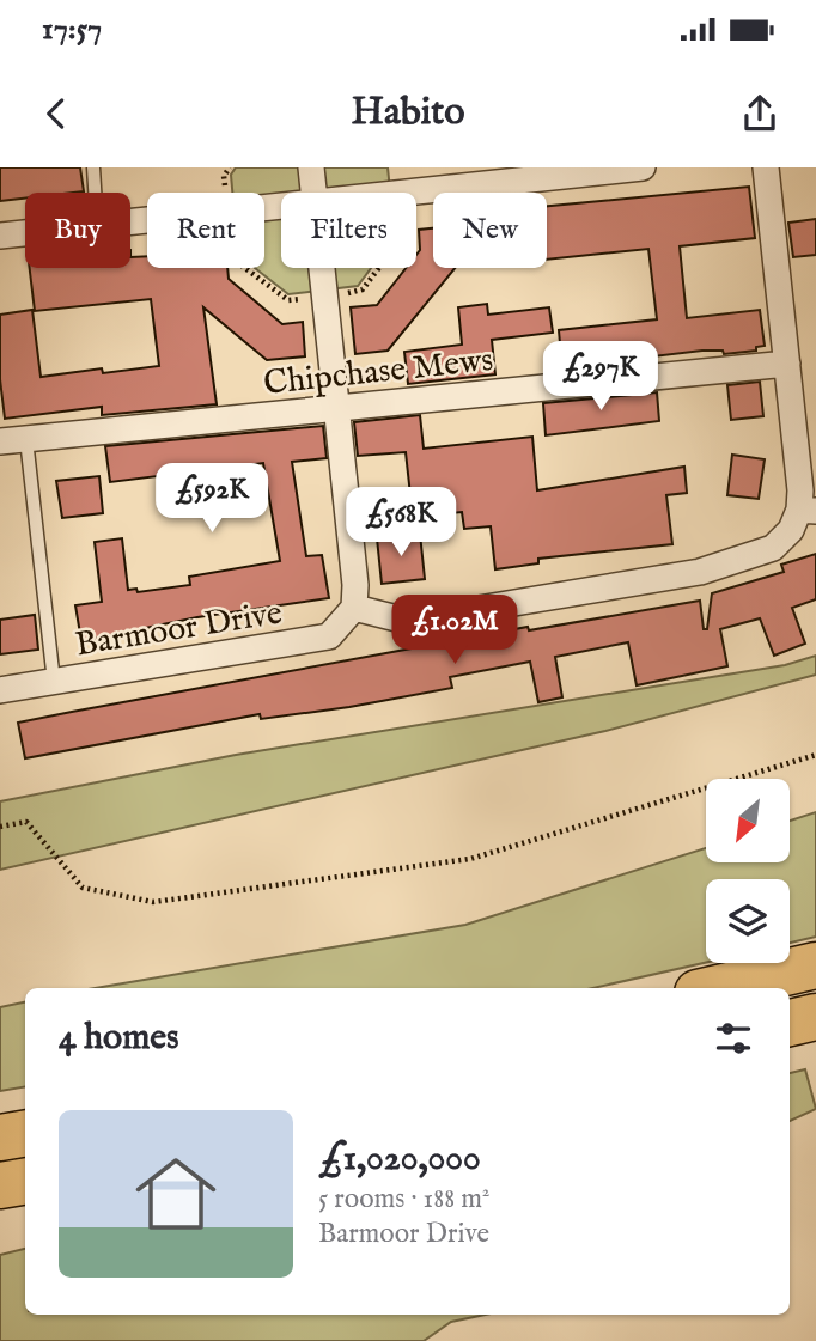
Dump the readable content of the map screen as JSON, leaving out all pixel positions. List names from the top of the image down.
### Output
{
  "streets": {
    "street": ["Chipchase Mews", "Barmoor Drive"]
  },
  "north": "bottom left",
  "page": {
    "status": "17:57",
    "header": "Habito",
    "chip": [
      "Buy",
      "Rent",
      "Filters",
      "New"
    ],
    "price": [
      "£297K",
      "£592K",
      "£568K",
      "£1.02M"
    ],
    "heading": "4 homes",
    "list": [
      {
        "name": "£1,020,000",
        "note": "5 rooms · 188 m² · Barmoor Drive"
      }
    ]
  }
}
